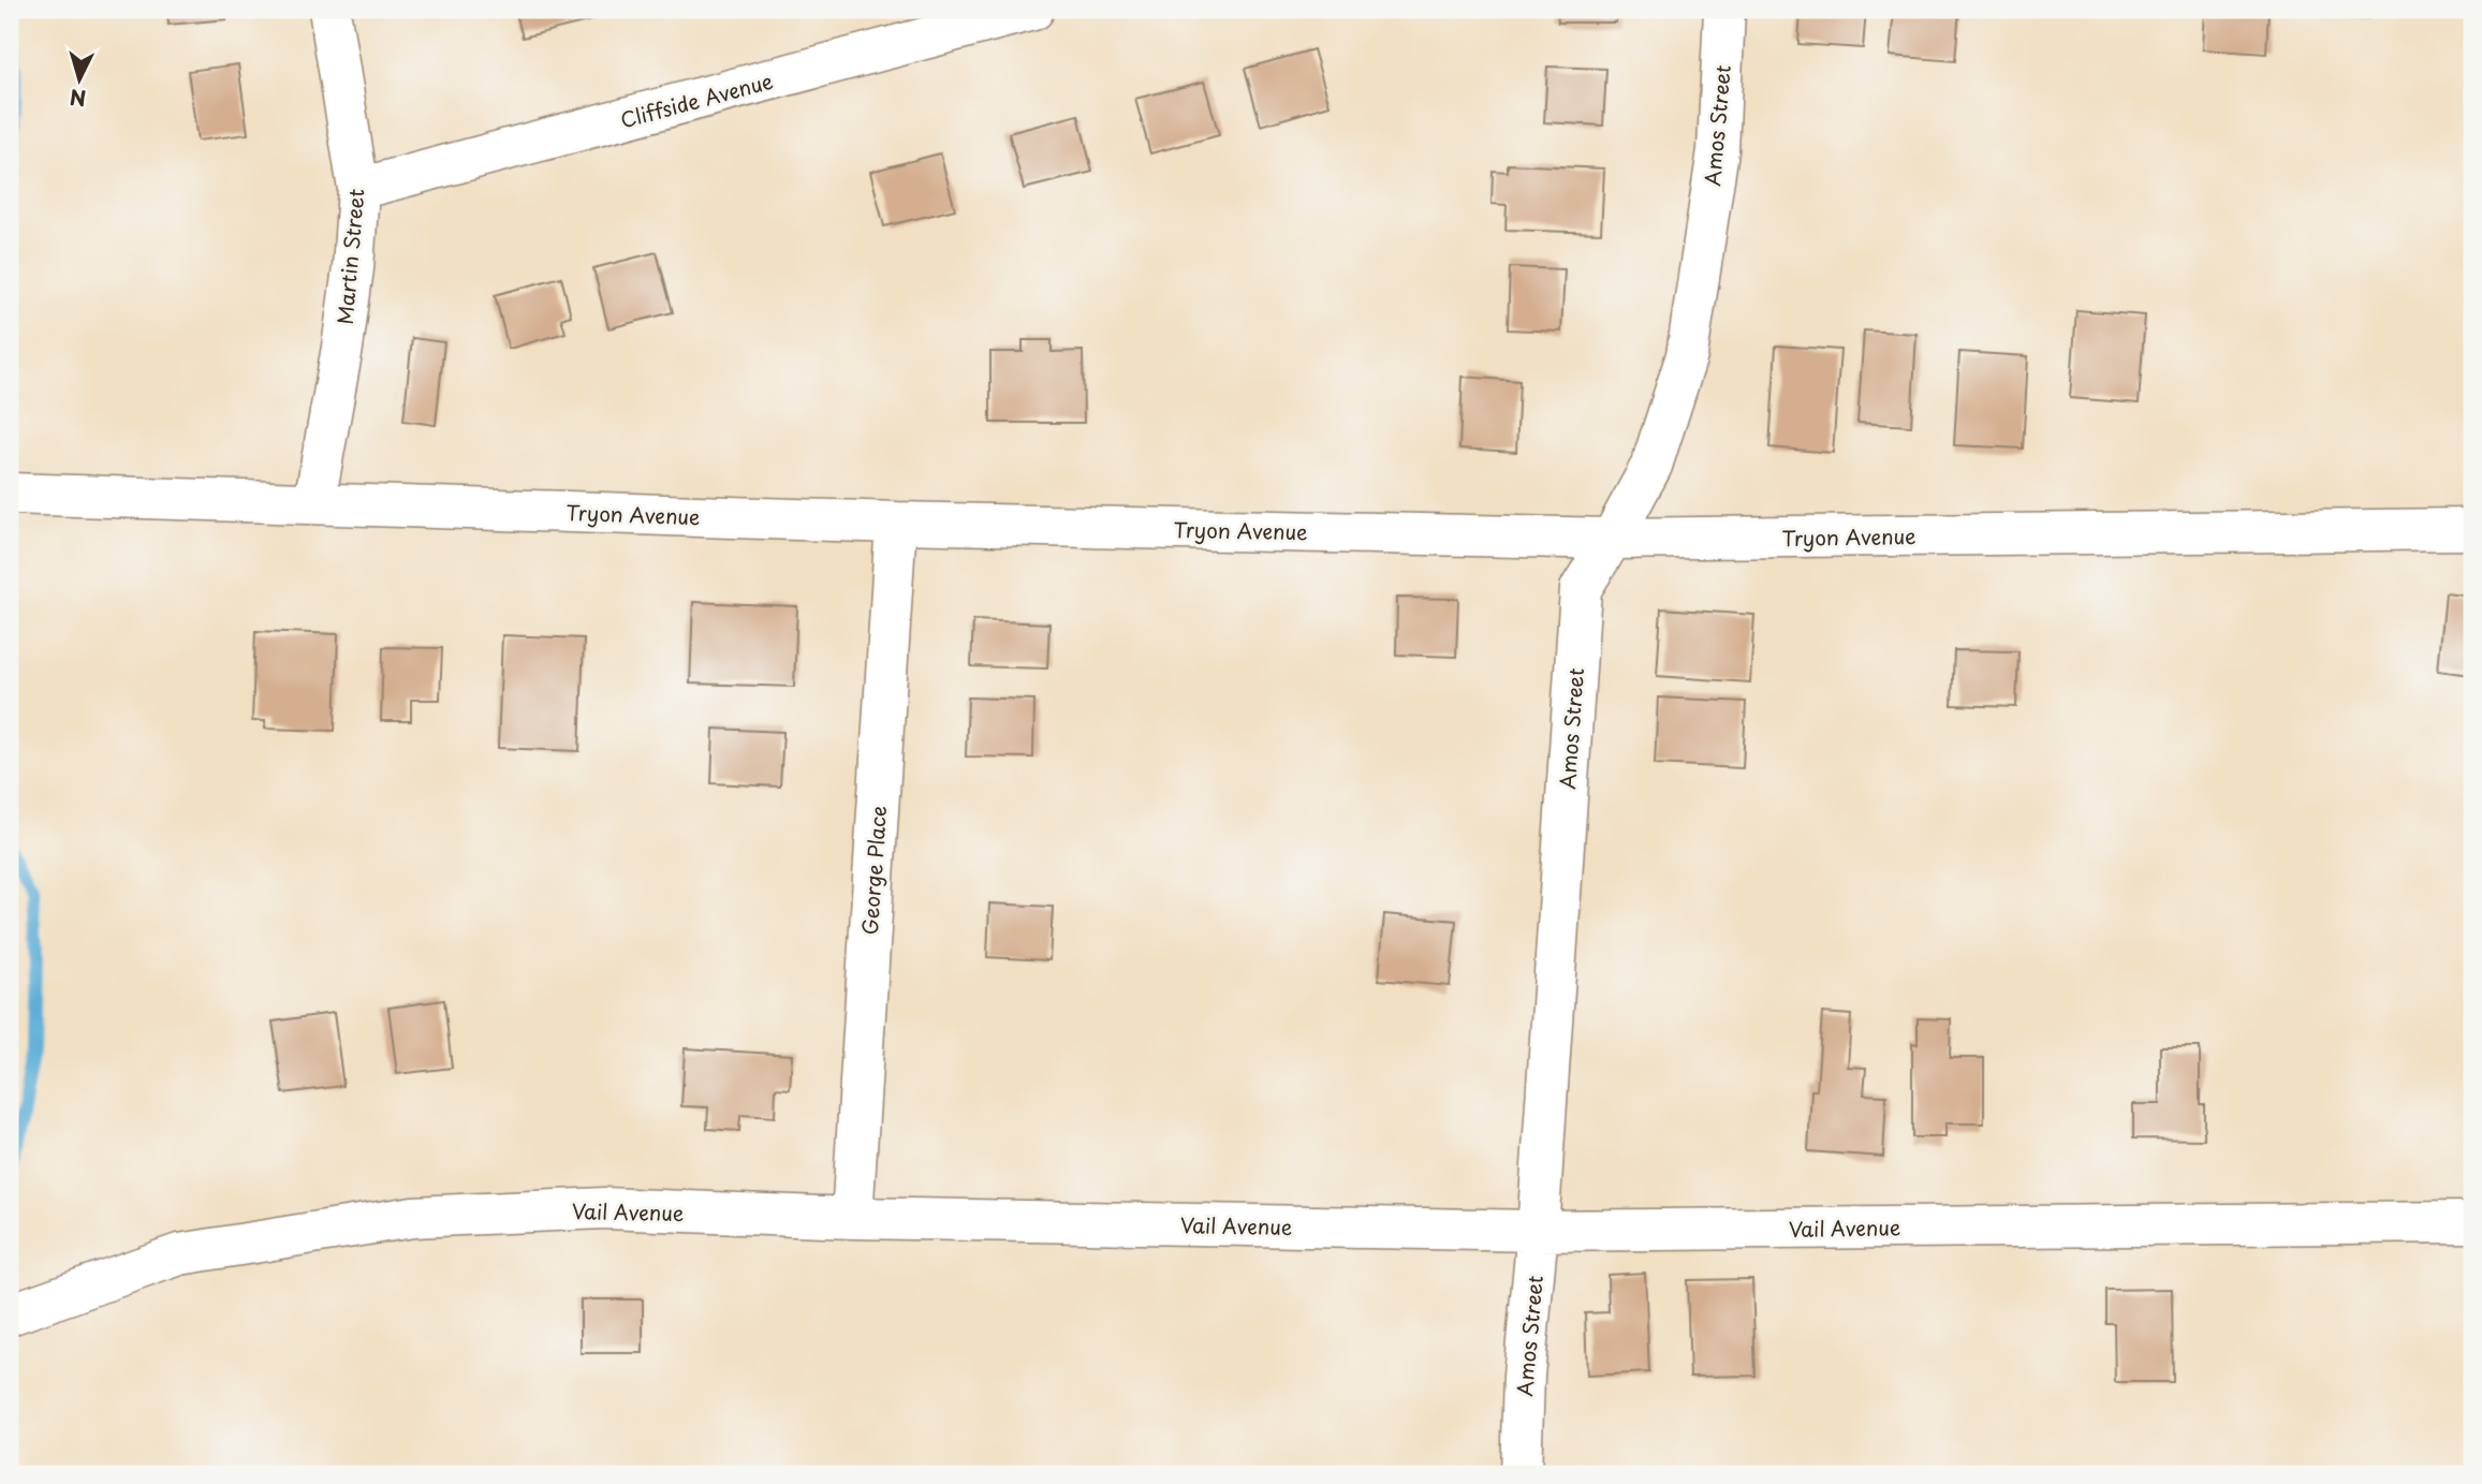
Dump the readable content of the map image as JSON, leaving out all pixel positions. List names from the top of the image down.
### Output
{
  "streets": {
    "street": [
      "Cliffside Avenue",
      "Amos Street",
      "Martin Street",
      "Tryon Avenue",
      "George Place",
      "Vail Avenue"
    ]
  },
  "crossings": [
    ["Cliffside Avenue", "Martin Street"],
    ["Amos Street", "Tryon Avenue"],
    ["Amos Street", "Vail Avenue"],
    ["Martin Street", "Tryon Avenue"],
    ["Tryon Avenue", "George Place"],
    ["George Place", "Vail Avenue"]
  ],
  "north": "bottom"
}
